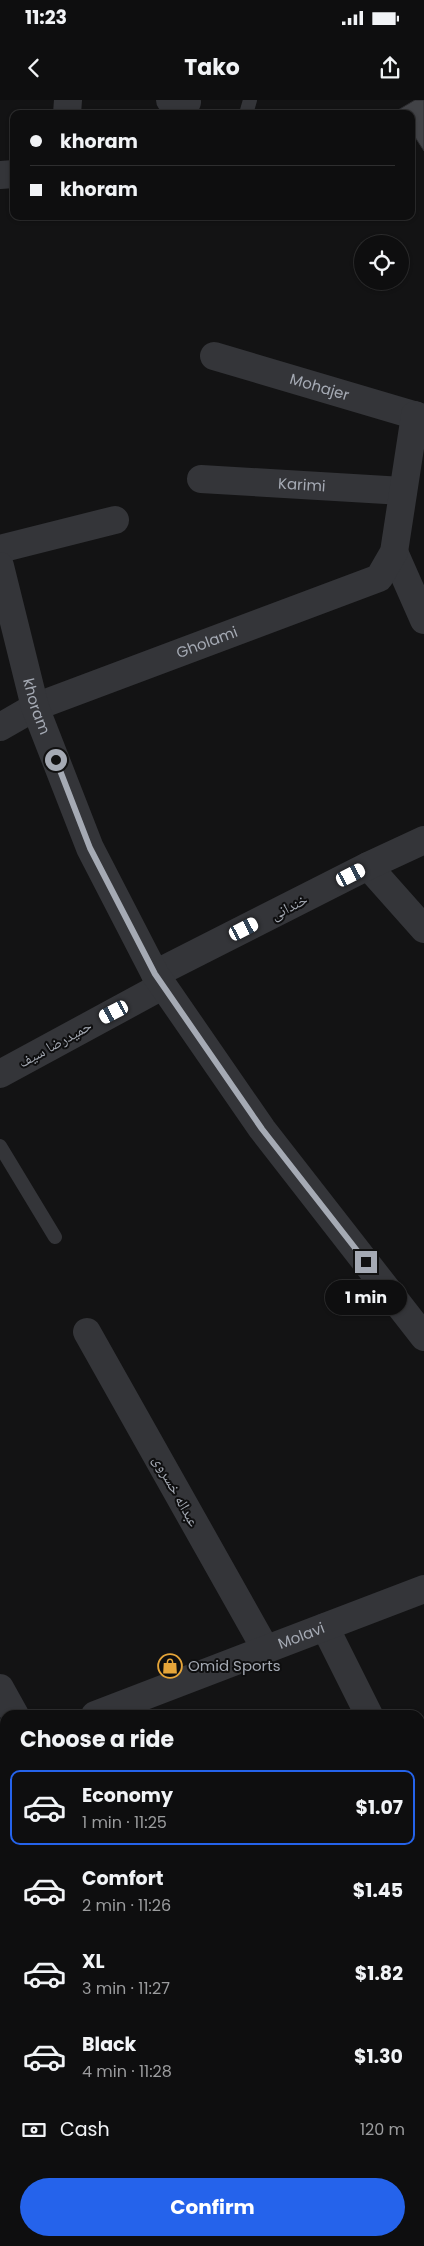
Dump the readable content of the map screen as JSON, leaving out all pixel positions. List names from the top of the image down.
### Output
{
  "streets": {
    "street": [
      "Mohajer",
      "Karimi",
      "Gholami",
      "khoram",
      "خندانی",
      "حمیدرضا سیف",
      "عبداله خسروی",
      "Molavi"
    ]
  },
  "crossings": [
    ["Gholami", "khoram"],
    ["khoram", "خندانی"],
    ["khoram", "حمیدرضا سیف"],
    ["خندانی", "حمیدرضا سیف"],
    ["عبداله خسروی", "Molavi"]
  ],
  "places": {
    "shop": ["Omid Sports"]
  },
  "page": {
    "status": "11:23",
    "header": "Tako",
    "banner": ["khoram", "khoram"],
    "bubble": "1 min",
    "heading": "Choose a ride",
    "list": [
      {
        "name": "Economy",
        "note": "1 min · 11:25",
        "value": "$1.07"
      },
      {
        "name": "Comfort",
        "note": "2 min · 11:26",
        "value": "$1.45"
      },
      {
        "name": "XL",
        "note": "3 min · 11:27",
        "value": "$1.82"
      },
      {
        "name": "Black",
        "note": "4 min · 11:28",
        "value": "$1.30"
      }
    ],
    "pay": ["Cash", "120 m"],
    "buttons": "Confirm"
  }
}
